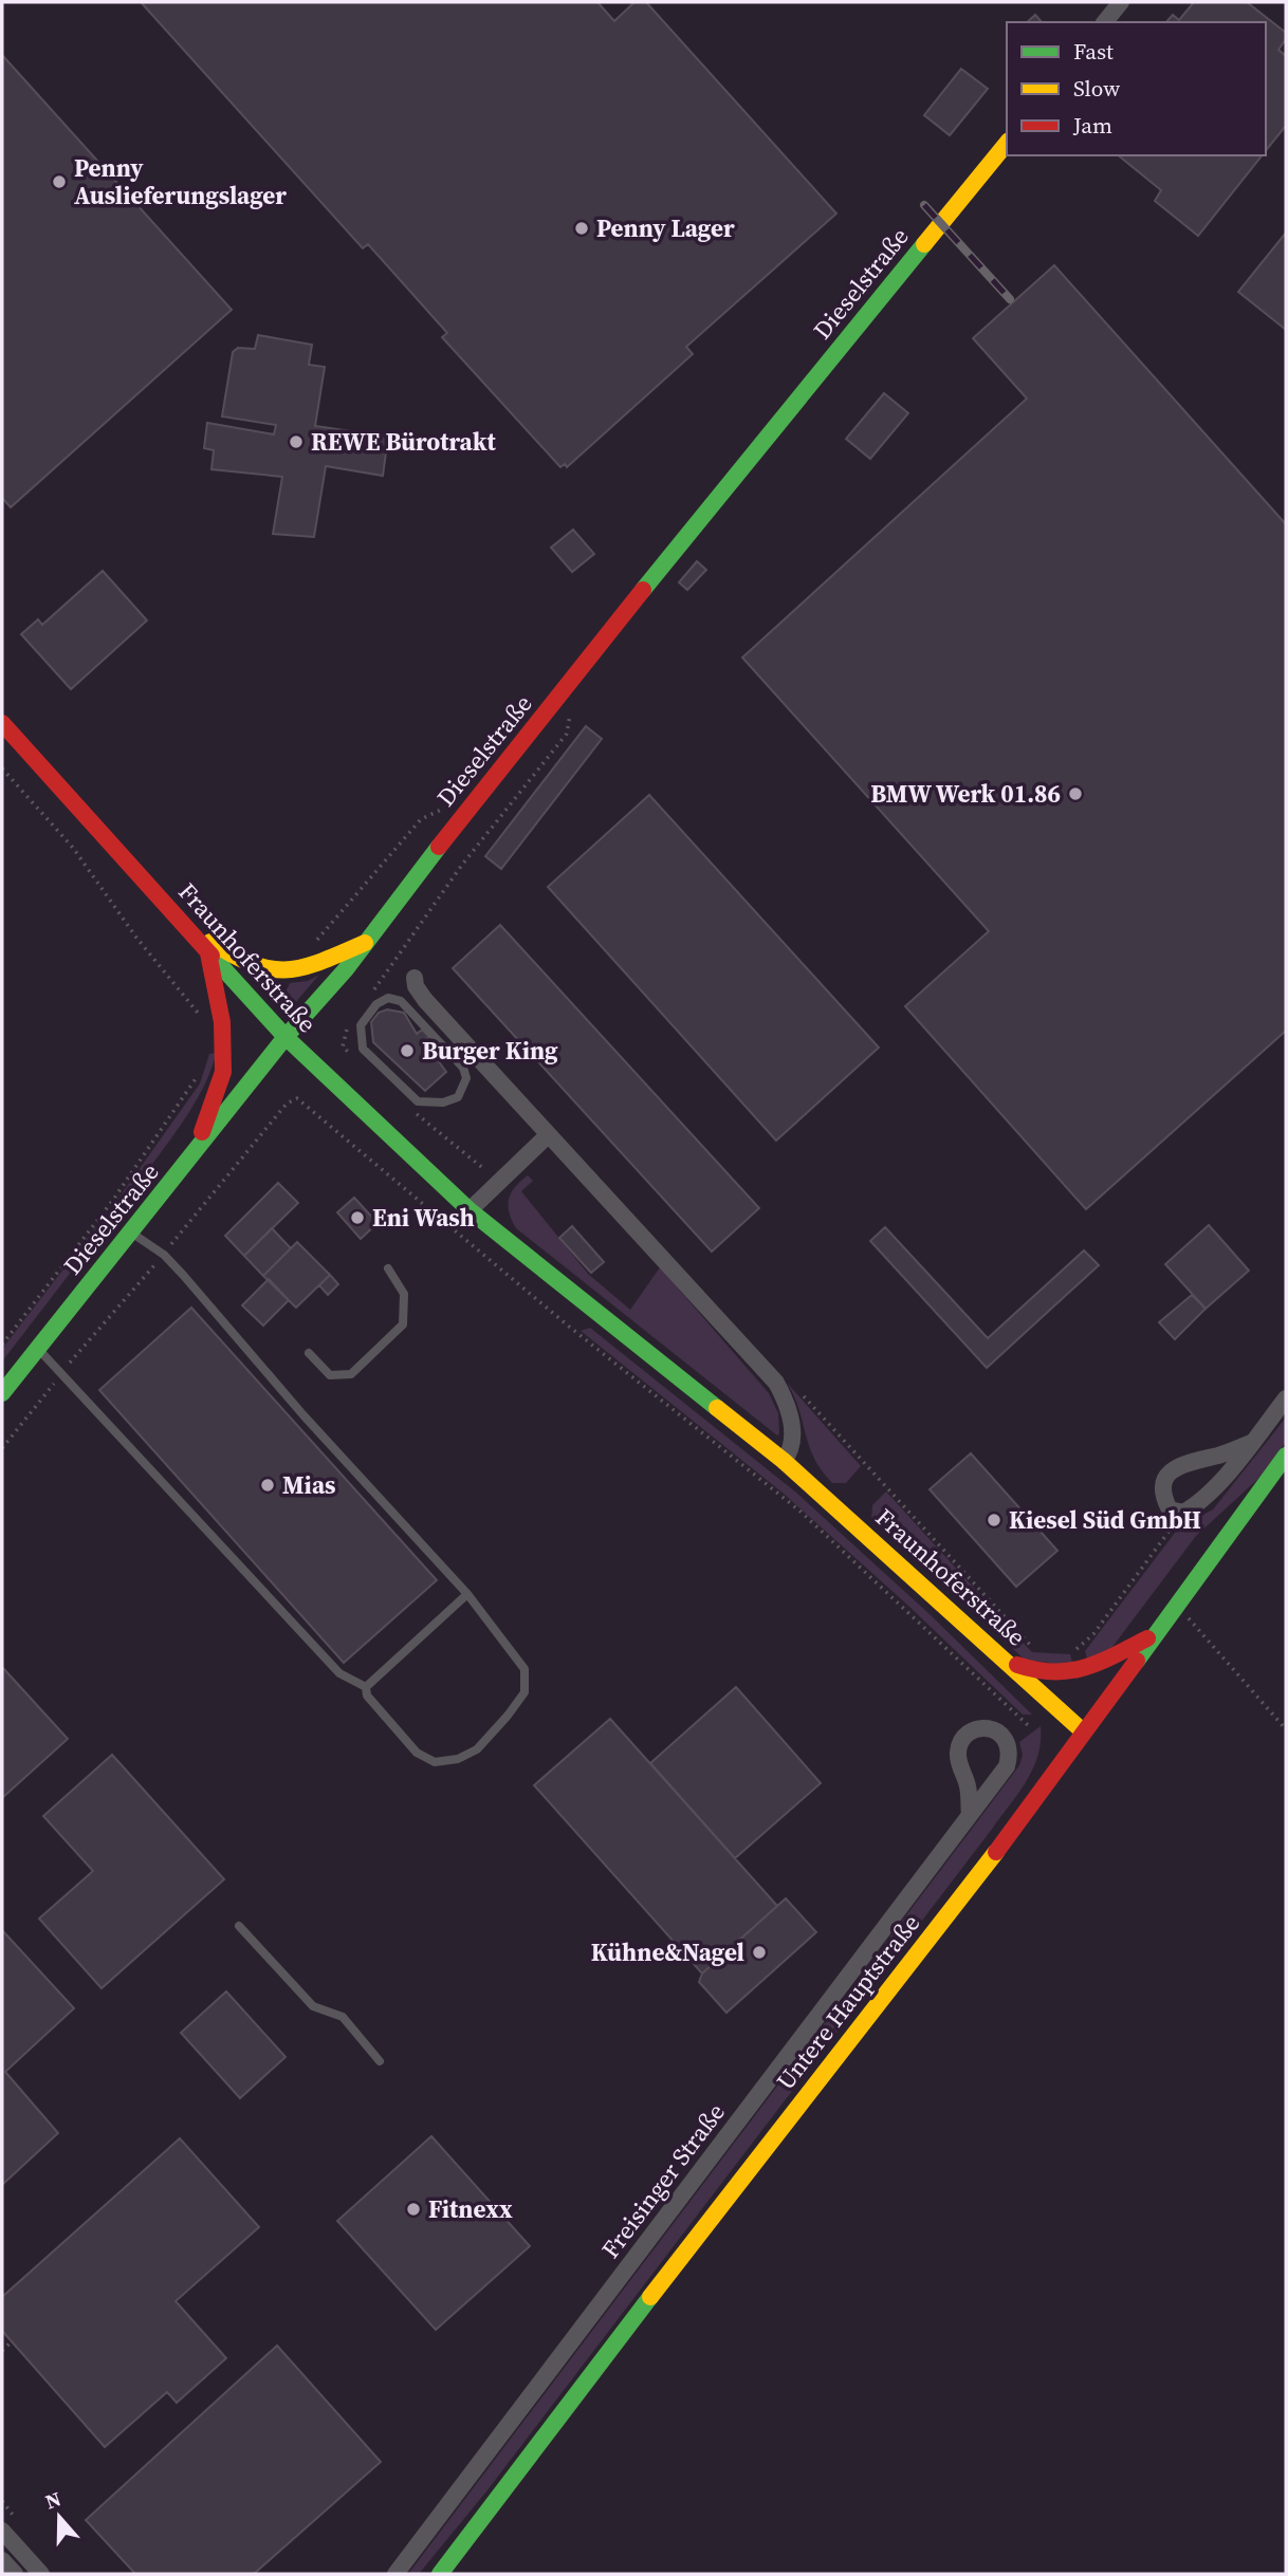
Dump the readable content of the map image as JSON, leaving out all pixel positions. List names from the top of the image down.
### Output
{
  "streets": {
    "main road": ["Dieselstraße", "Fraunhoferstraße", "Untere Hauptstraße"],
    "street": ["Freisinger Straße"]
  },
  "crossings": [
    ["Dieselstraße", "Fraunhoferstraße"],
    ["Fraunhoferstraße", "Untere Hauptstraße"]
  ],
  "places": [
    "Penny Auslieferungslager",
    "Penny Lager",
    "REWE Bürotrakt",
    "BMW Werk 01.86",
    "Burger King",
    "Eni Wash",
    "Mias",
    "Kiesel Süd GmbH",
    "Kühne&Nagel",
    "Fitnexx"
  ],
  "legend": ["Fast", "Slow", "Jam"],
  "north": "top"
}
